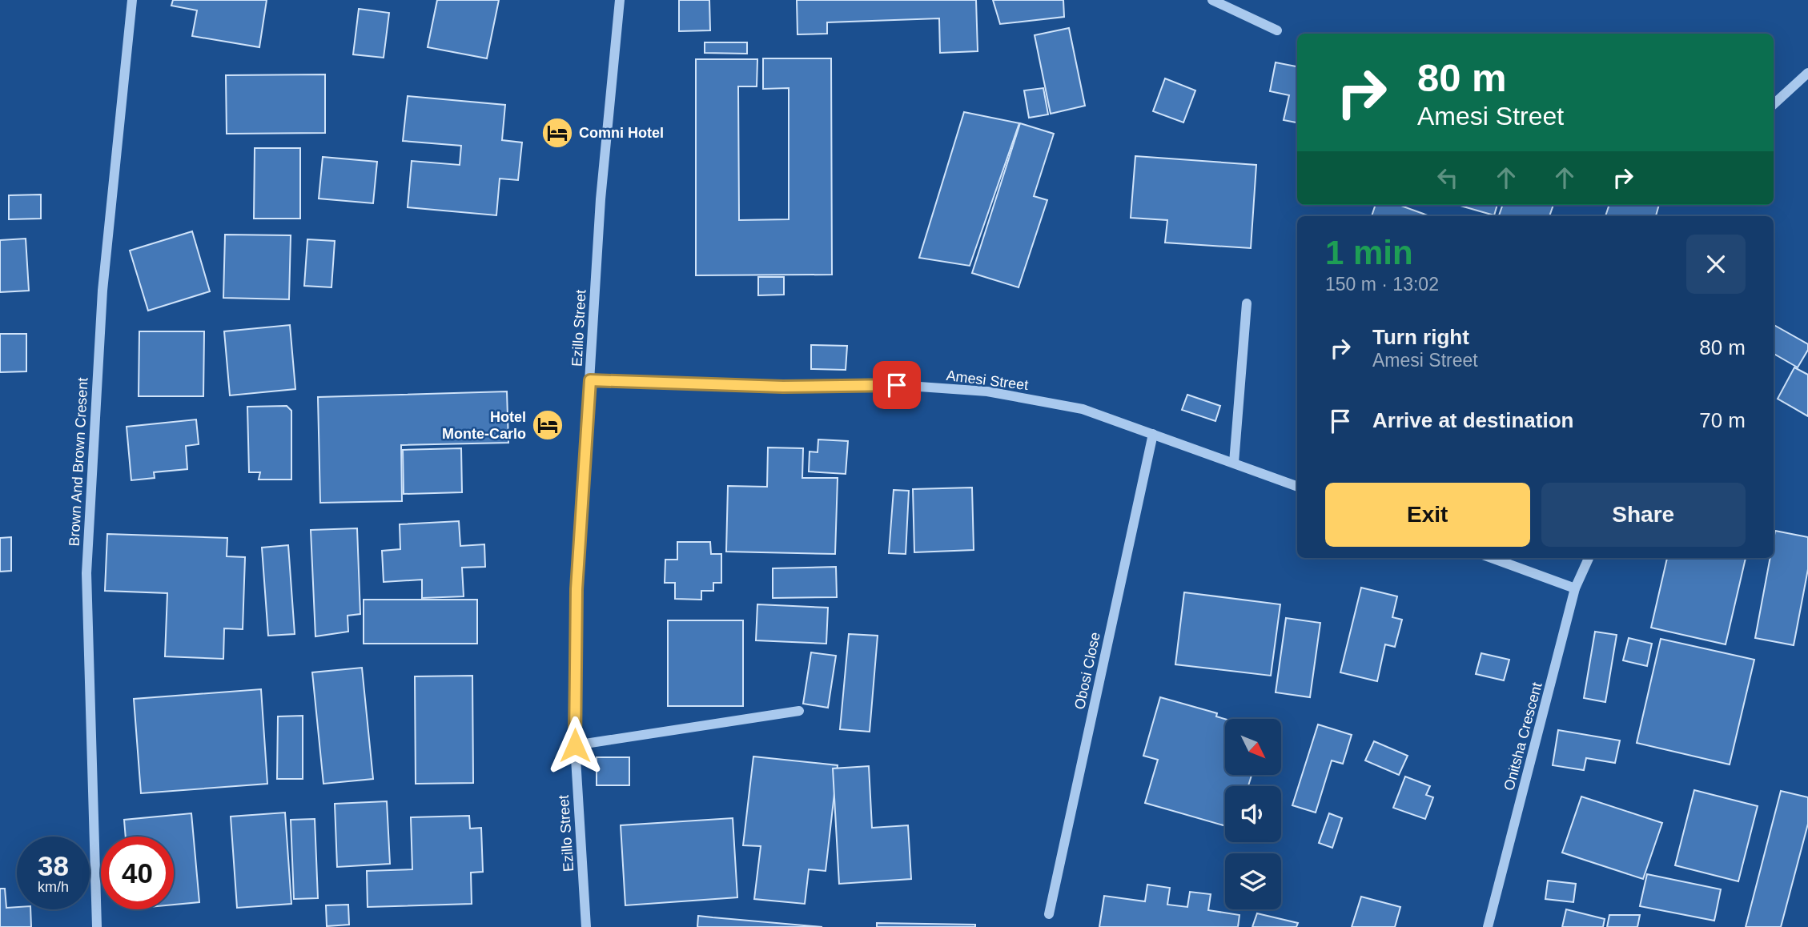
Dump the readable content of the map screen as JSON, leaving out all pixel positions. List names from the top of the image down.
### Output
{
  "streets": {
    "street": [
      "Ezillo Street",
      "Amesi Street",
      "Brown And Brown Cresent",
      "Obosi Close",
      "Onitsha Crescent"
    ]
  },
  "crossings": [
    ["Ezillo Street", "Amesi Street"],
    ["Amesi Street", "Obosi Close"]
  ],
  "places": {
    "hotel": ["Comni Hotel", "Hotel Monte-Carlo"]
  },
  "north": "bottom right",
  "page": {
    "turn": ["80 m", "Amesi Street"],
    "heading": ["1 min", "150 m · 13:02"],
    "list": [
      {
        "name": "Turn right",
        "note": "Amesi Street",
        "value": "80 m"
      },
      {
        "name": "Arrive at destination",
        "value": "70 m"
      }
    ],
    "buttons": ["Exit", "Share"],
    "speed": "38 km/h",
    "limit": "40"
  }
}
